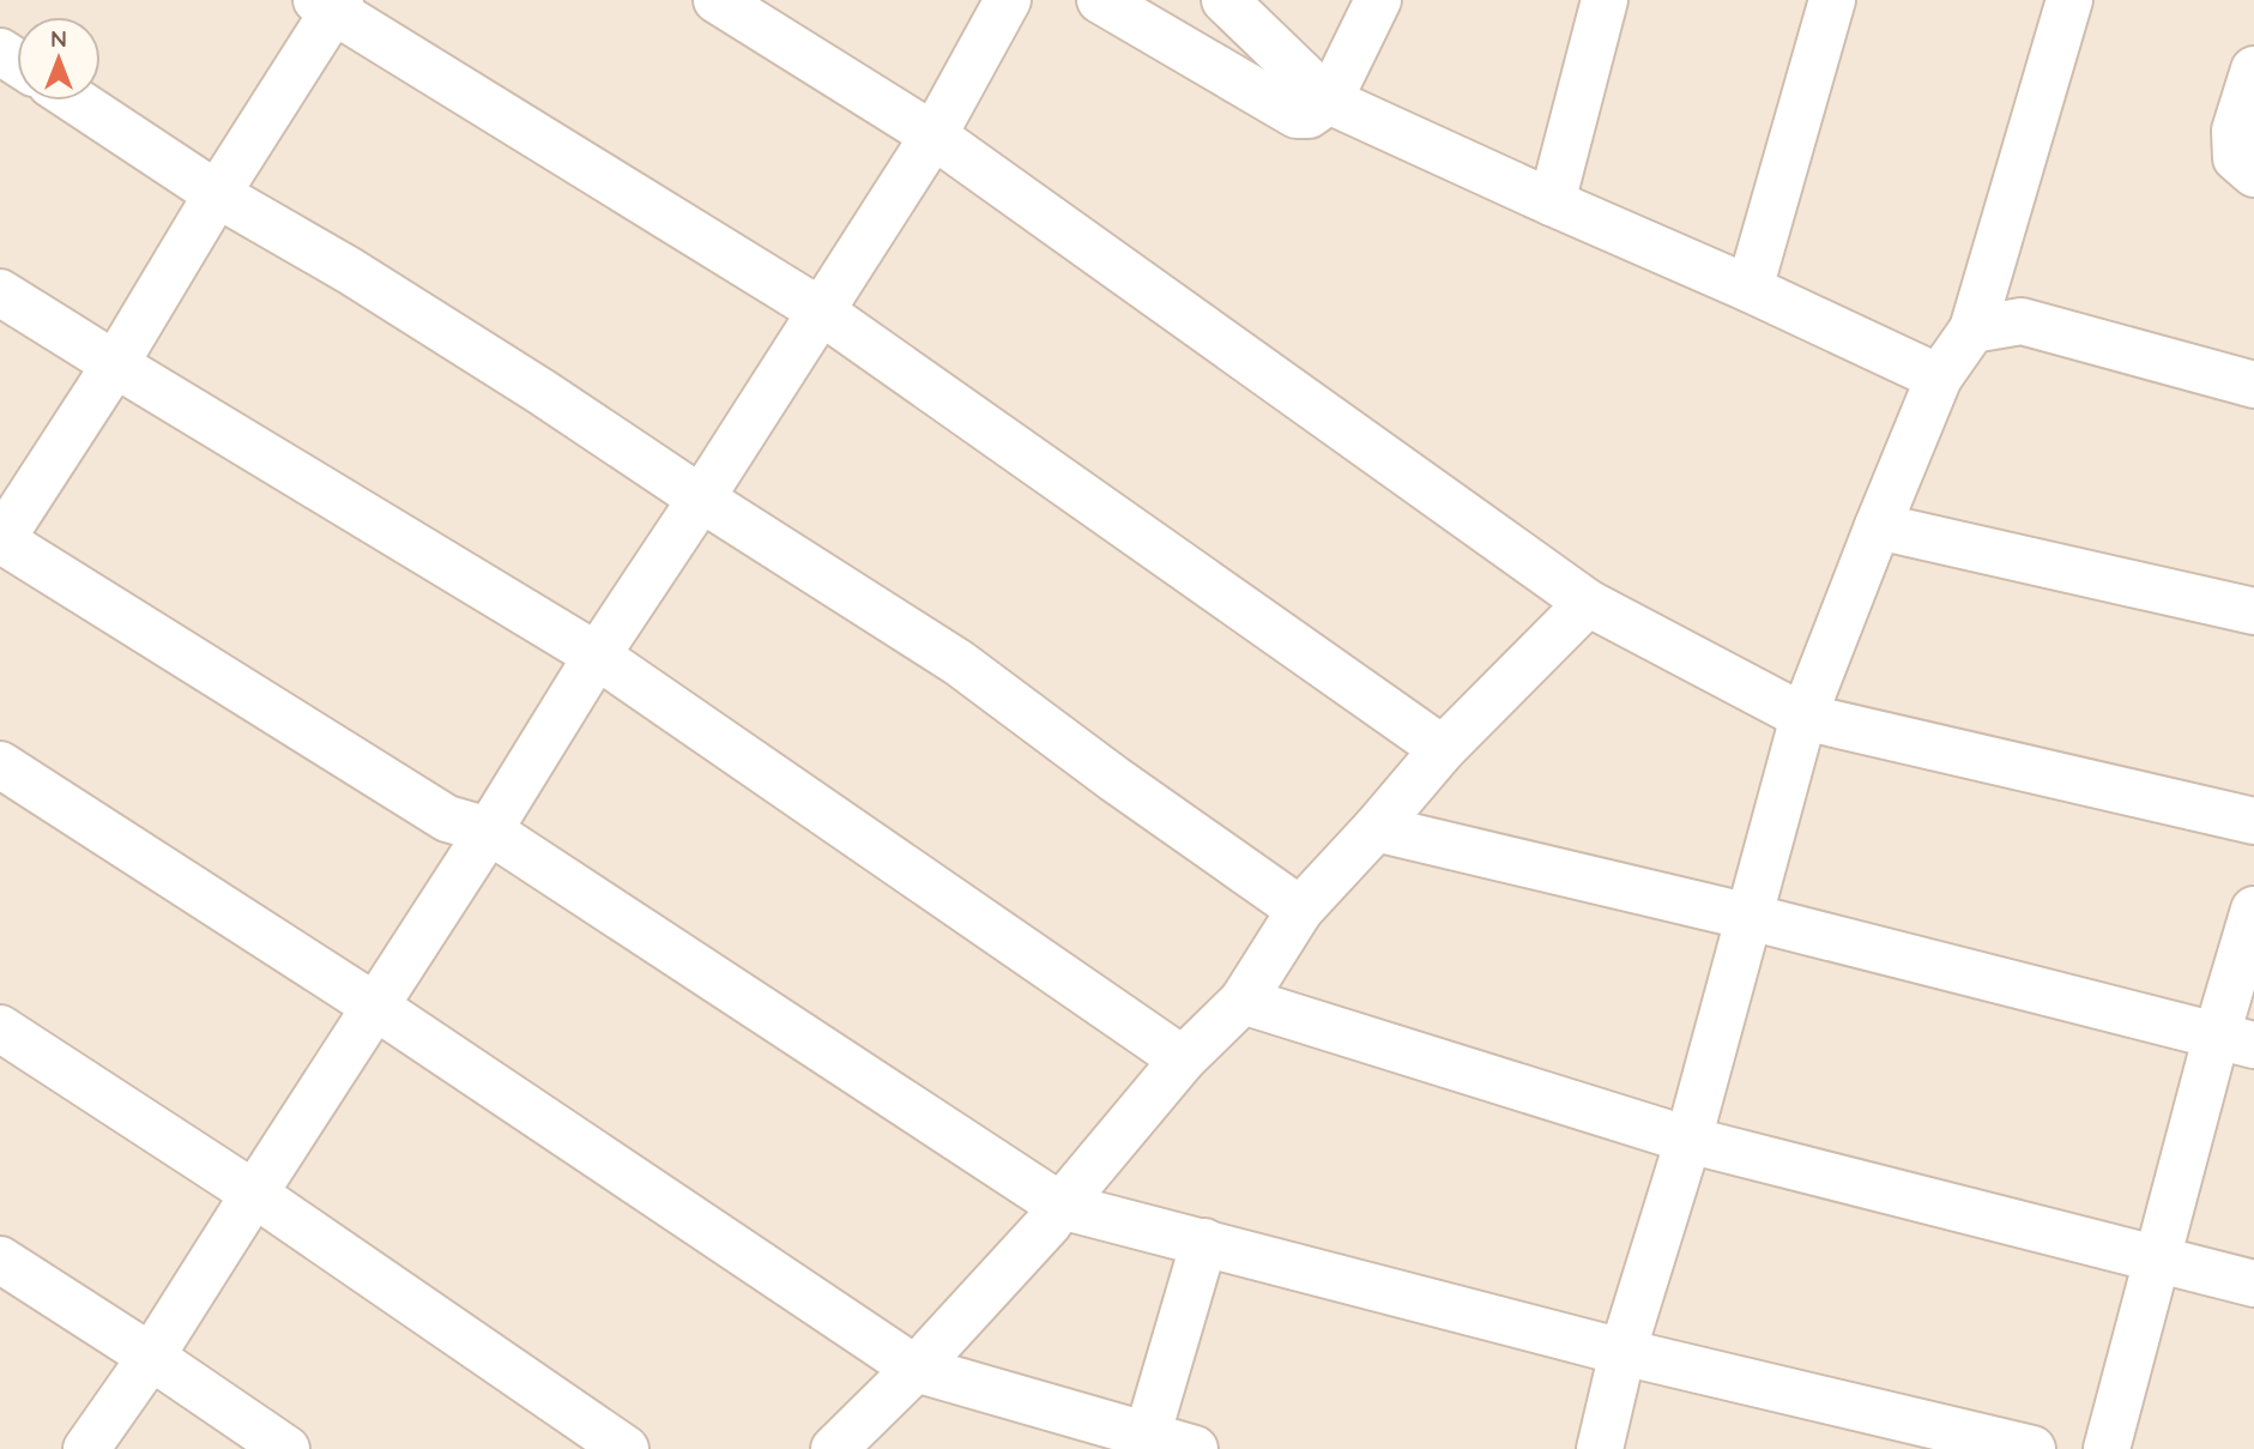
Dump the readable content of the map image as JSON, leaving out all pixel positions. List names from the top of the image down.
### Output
{
  "north": "top"
}
